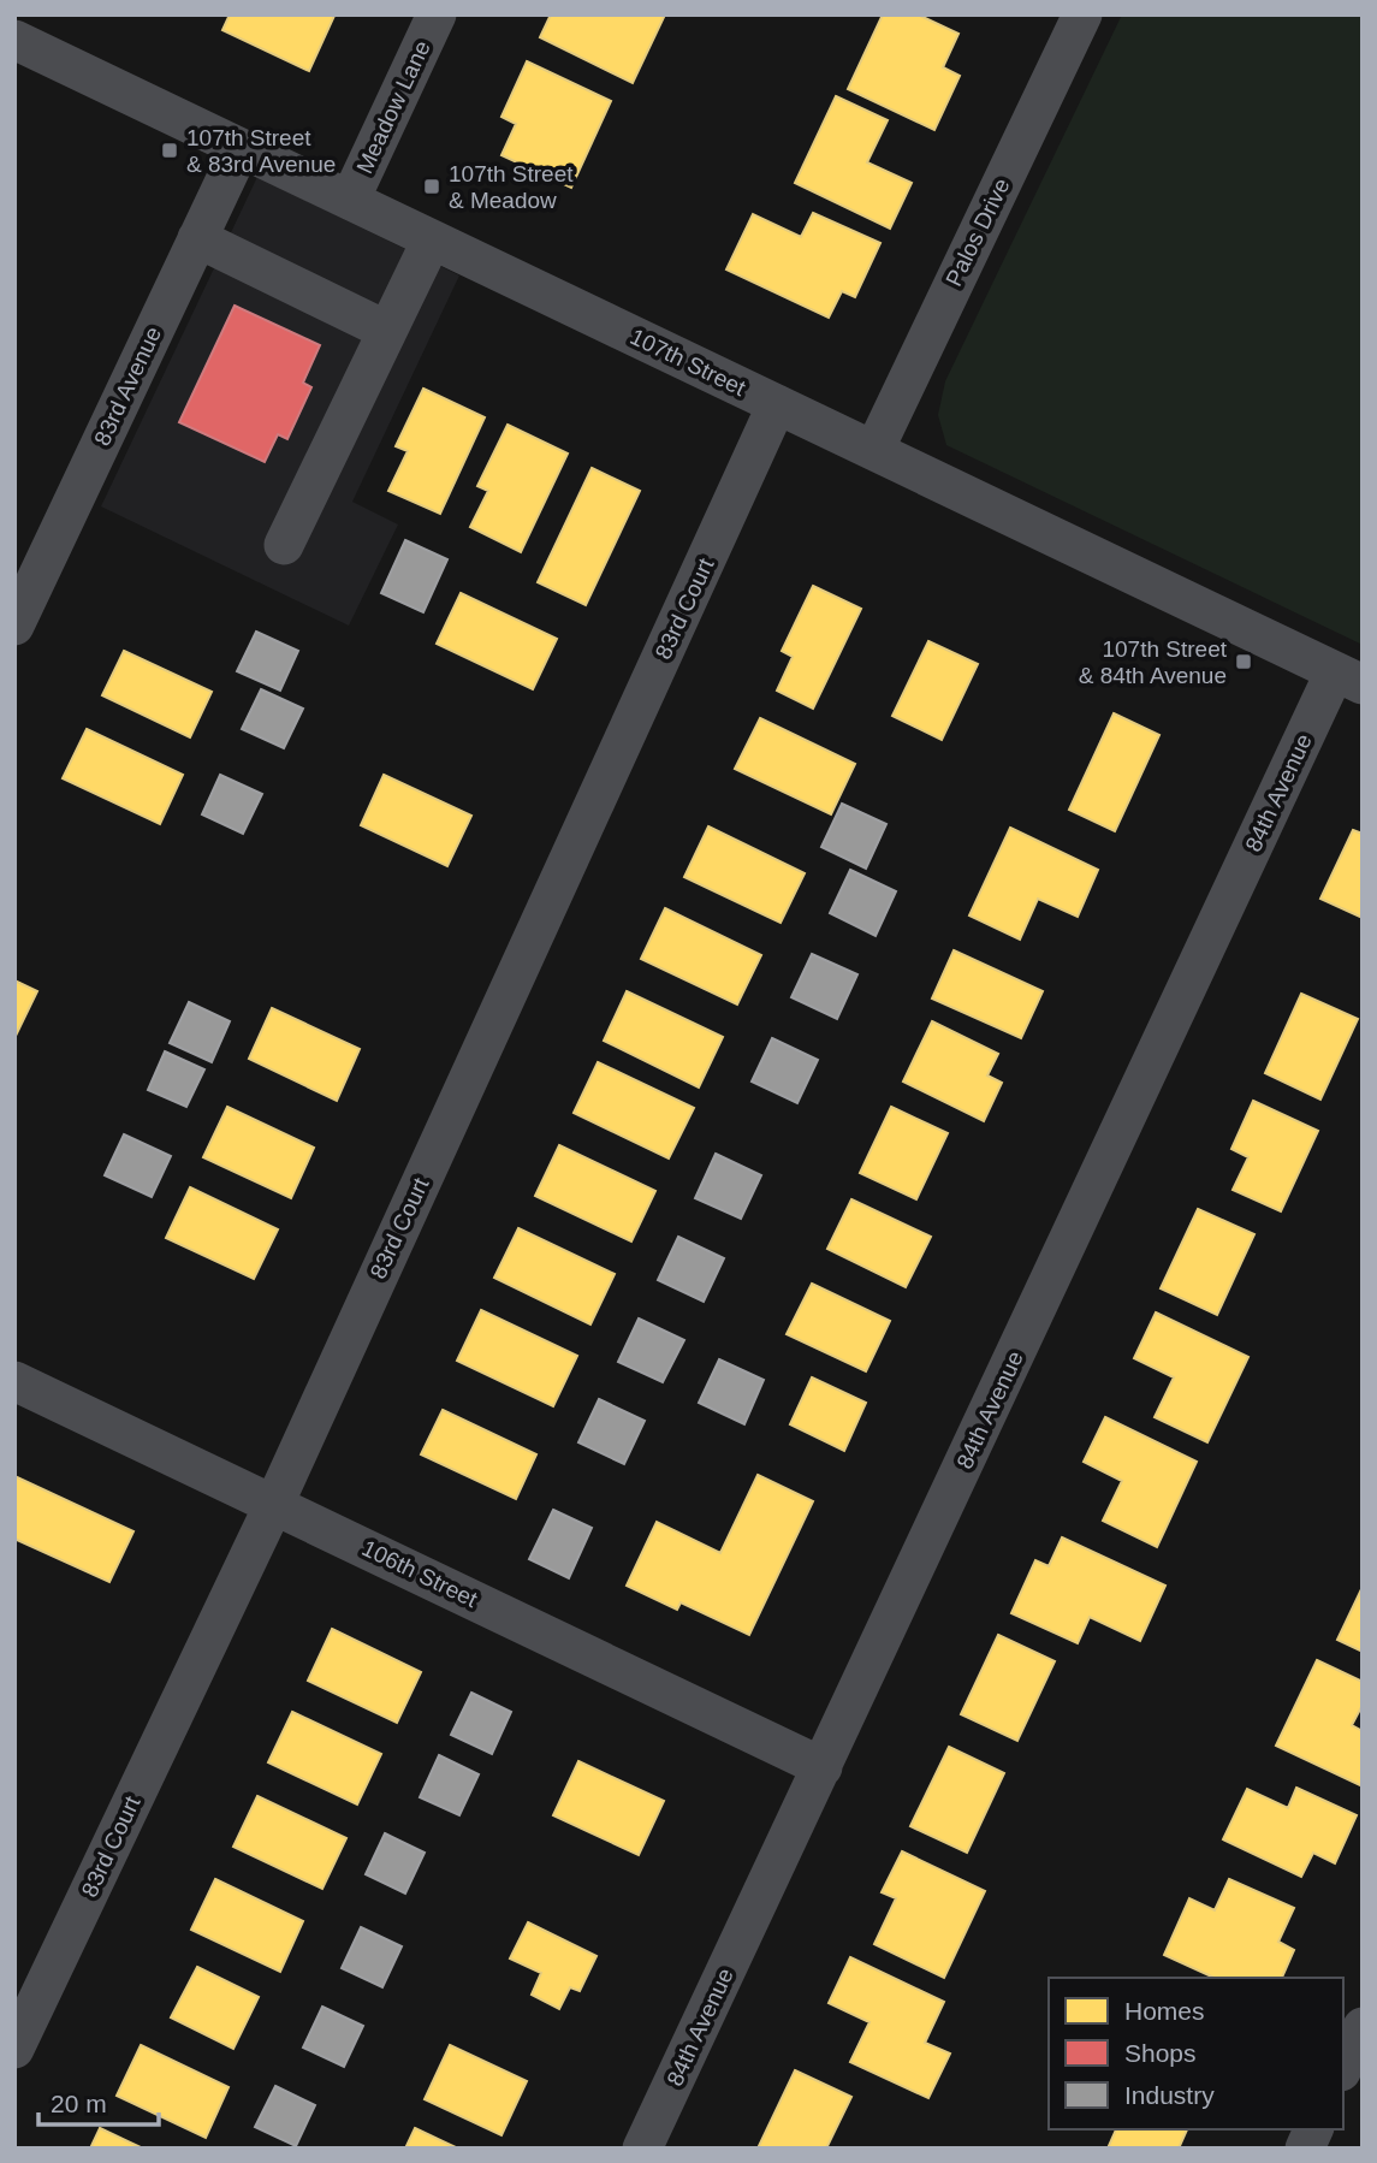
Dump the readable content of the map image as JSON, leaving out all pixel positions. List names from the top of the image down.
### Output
{
  "streets": {
    "street": [
      "Meadow Lane",
      "Palos Drive",
      "107th Street",
      "83rd Avenue",
      "83rd Court",
      "84th Avenue",
      "106th Street"
    ]
  },
  "crossings": [
    ["Meadow Lane", "107th Street"],
    ["Palos Drive", "107th Street"],
    ["107th Street", "83rd Avenue"],
    ["107th Street", "83rd Court"],
    ["107th Street", "84th Avenue"],
    ["83rd Court", "106th Street"],
    ["84th Avenue", "106th Street"]
  ],
  "places": {
    "transit": ["107th Street & 83rd Avenue", "107th Street & Meadow", "107th Street & 84th Avenue"]
  },
  "legend": ["Homes", "Shops", "Industry"],
  "scale_bar": "20 m"
}
